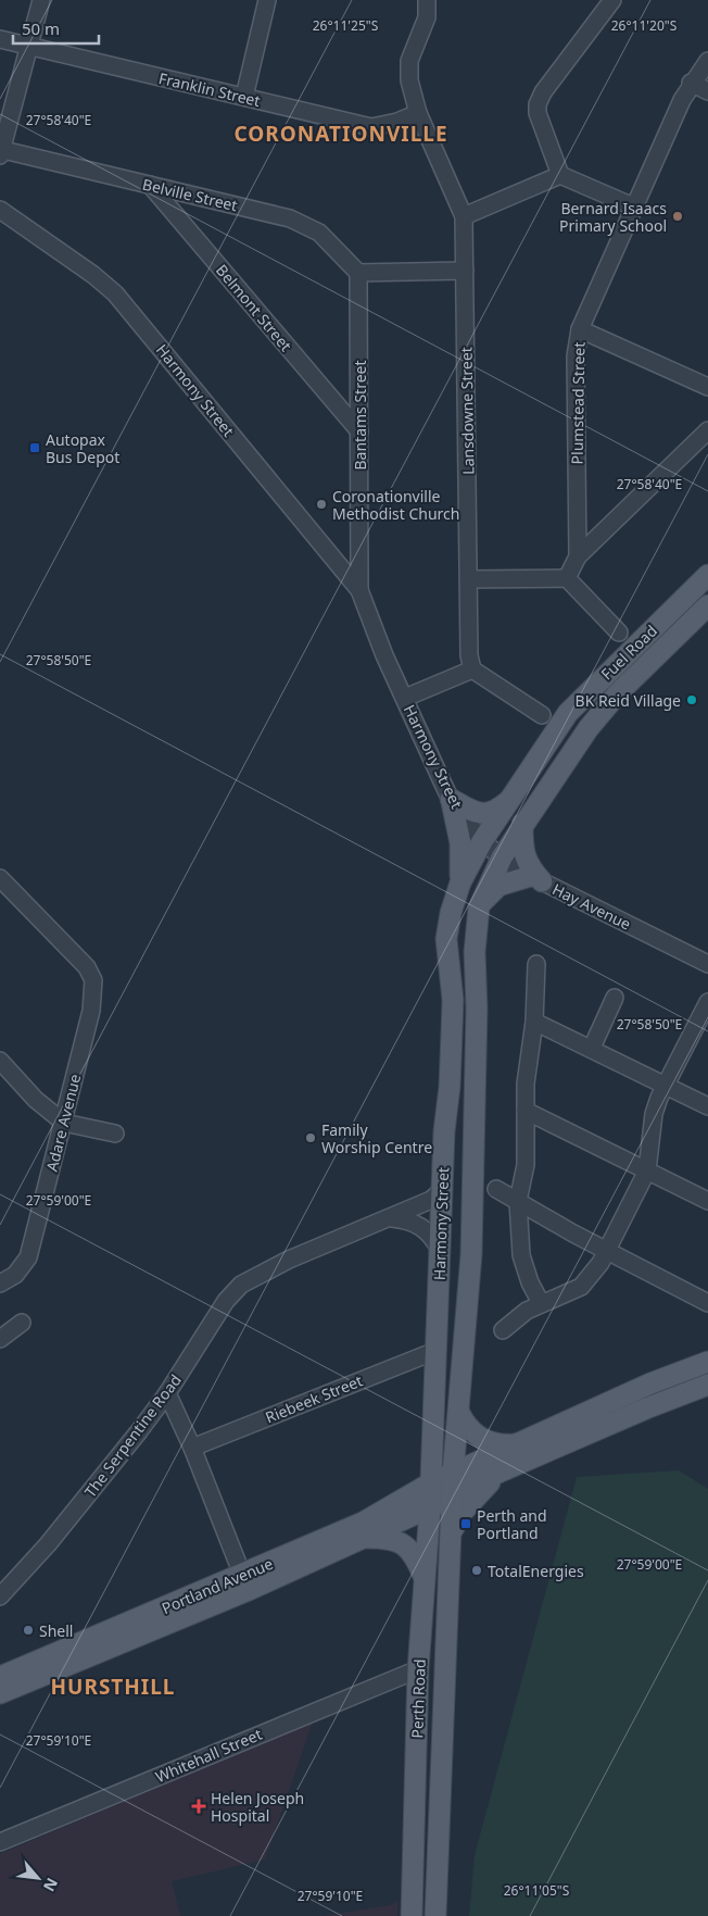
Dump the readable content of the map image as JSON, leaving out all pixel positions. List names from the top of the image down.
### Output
{
  "streets": {
    "main road": [
      "Harmony Street",
      "Fuel Road",
      "Portland Avenue",
      "Perth Road"
    ],
    "street": [
      "Franklin Street",
      "Belville Street",
      "Belmont Street",
      "Plumstead Street",
      "Lansdowne Street",
      "Bantams Street",
      "Hay Avenue",
      "Adare Avenue",
      "Riebeek Street",
      "The Serpentine Road",
      "Whitehall Street"
    ]
  },
  "crossings": [
    ["Belville Street", "Belmont Street"],
    ["Belville Street", "Bantams Street"],
    ["Belmont Street", "Bantams Street"],
    ["Harmony Street", "Bantams Street"],
    ["Harmony Street", "Fuel Road"],
    ["Harmony Street", "Hay Avenue"],
    ["Harmony Street", "Riebeek Street"],
    ["Harmony Street", "The Serpentine Road"],
    ["Harmony Street", "Portland Avenue"],
    ["Harmony Street", "Perth Road"],
    ["Fuel Road", "Hay Avenue"],
    ["Portland Avenue", "Perth Road"],
    ["Perth Road", "Whitehall Street"]
  ],
  "districts": ["CORONATIONVILLE", "HURSTHILL"],
  "places": {
    "other": [
      "Bernard Isaacs Primary School",
      "Coronationville Methodist Church",
      "BK Reid Village",
      "Family Worship Centre",
      "TotalEnergies",
      "Shell"
    ],
    "transit": ["Autopax Bus Depot", "Perth and Portland"],
    "health": ["Helen Joseph Hospital"]
  },
  "scale_bar": "50 m",
  "north": "bottom right",
  "coordinates": [
    "26°11'25\"S",
    "26°11'20\"S",
    "27°58'40\"E",
    "27°58'50\"E",
    "27°59'00\"E",
    "27°59'10\"E",
    "26°11'05\"S"
  ]
}
